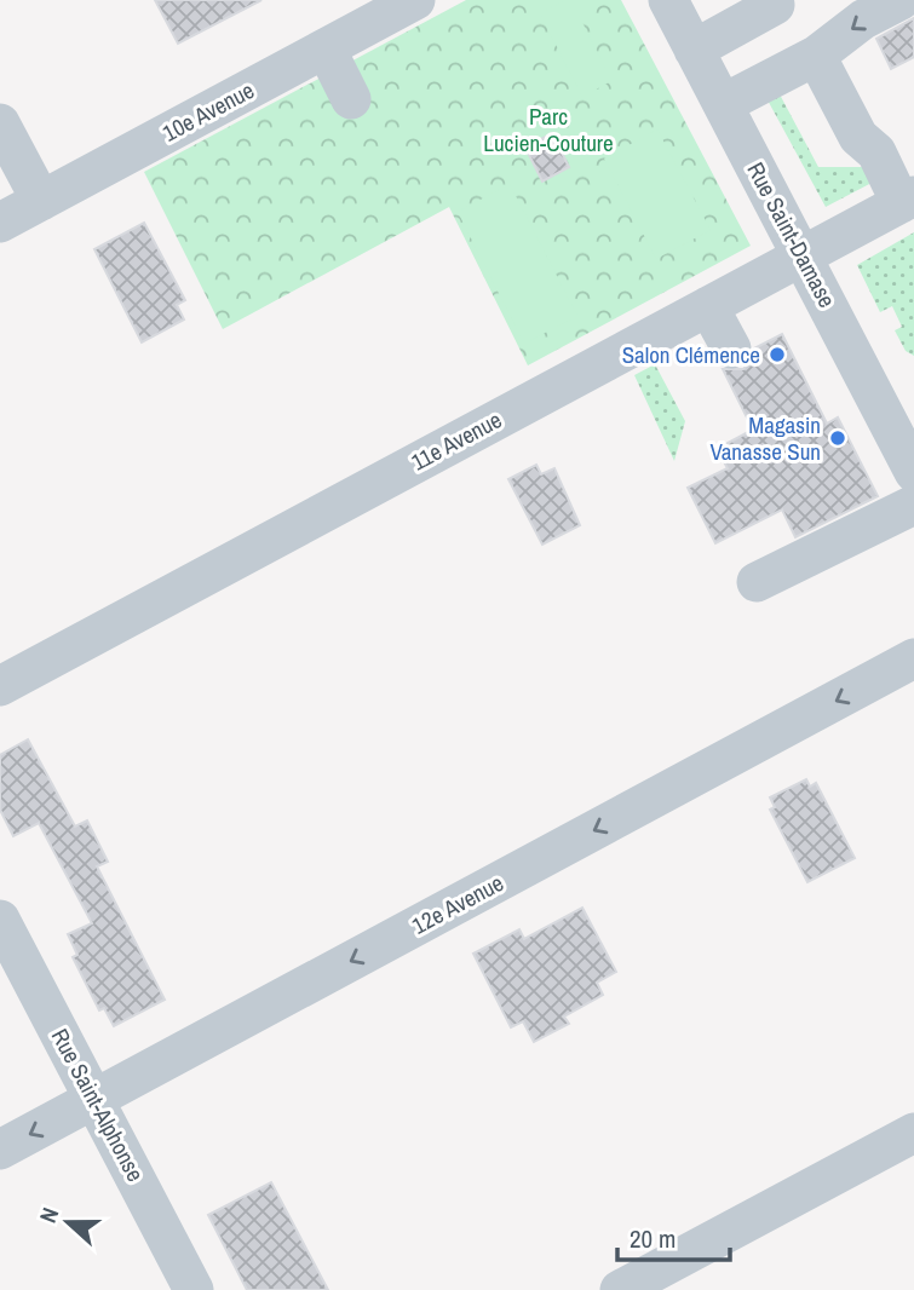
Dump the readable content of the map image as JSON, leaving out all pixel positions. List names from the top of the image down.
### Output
{
  "streets": {
    "street": [
      "10e Avenue",
      "Rue Saint-Damase",
      "11e Avenue",
      "12e Avenue",
      "Rue Saint-Alphonse"
    ]
  },
  "crossings": [
    ["Rue Saint-Damase", "11e Avenue"],
    ["12e Avenue", "Rue Saint-Alphonse"]
  ],
  "one_way": ["12e Avenue"],
  "parks": ["Parc Lucien-Couture"],
  "places": ["Salon Clémence", "Magasin Vanasse Sun"],
  "scale_bar": "20 m",
  "north": "left"
}
